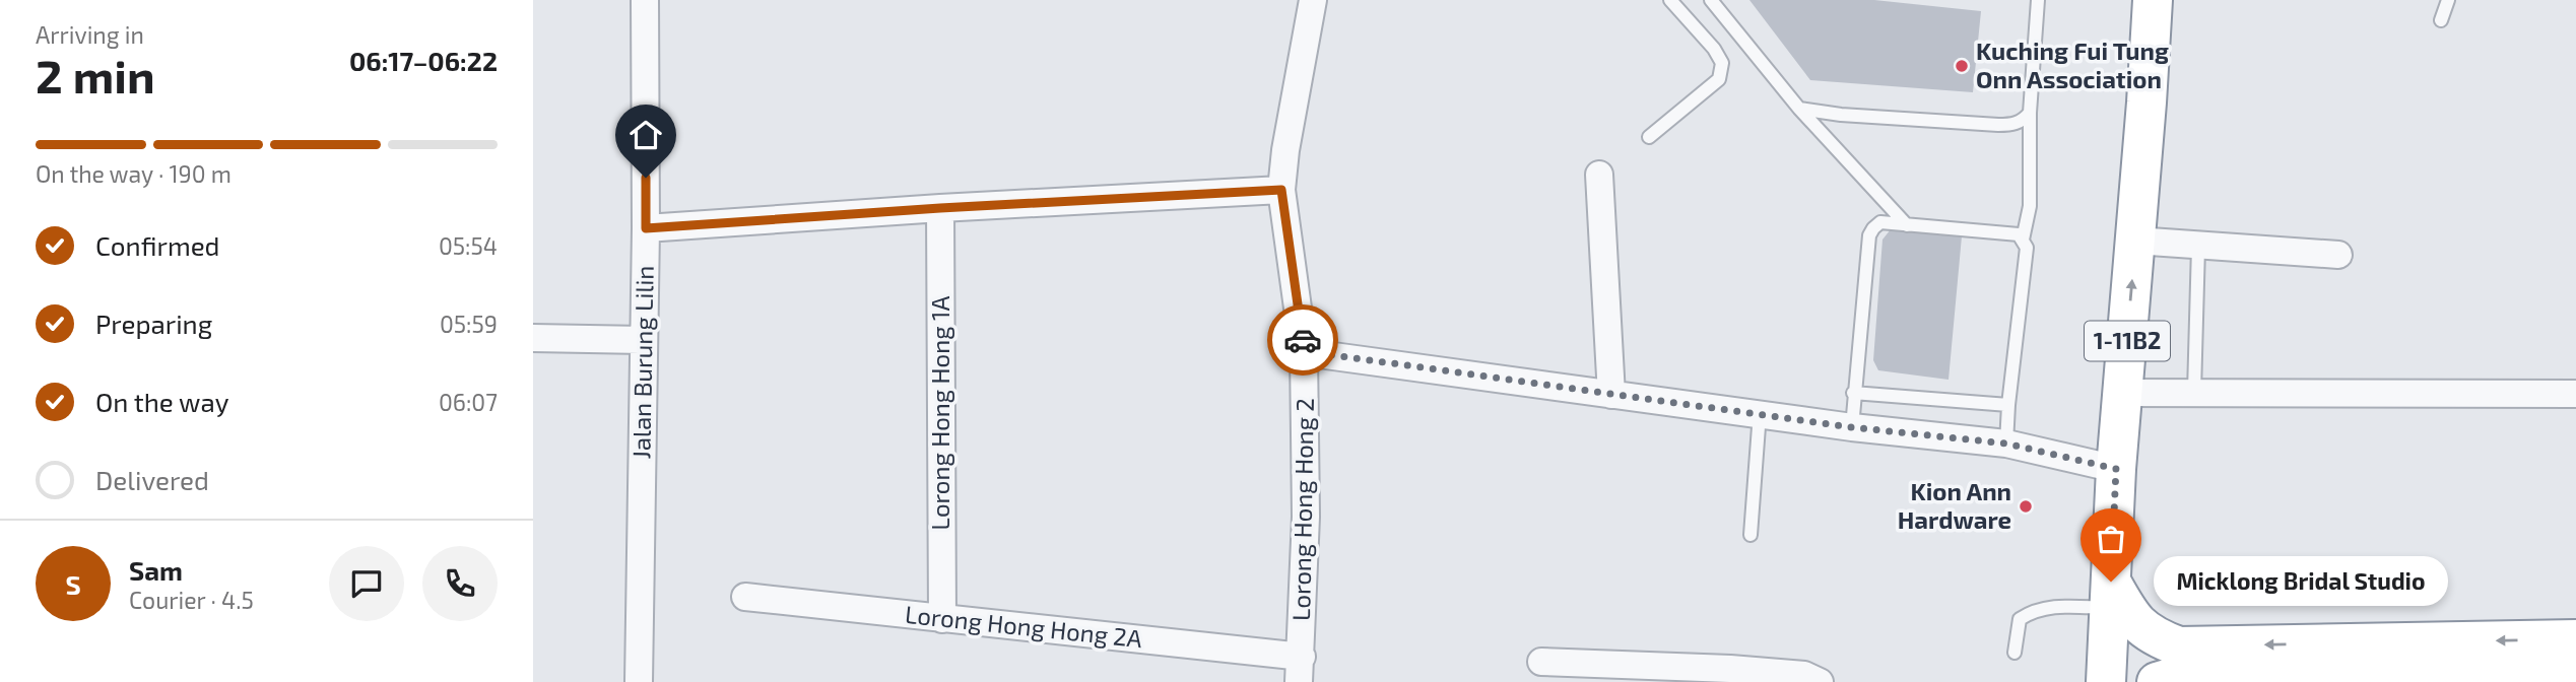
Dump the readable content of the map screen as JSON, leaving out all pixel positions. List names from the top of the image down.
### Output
{
  "streets": {
    "highway": ["1-11B2"],
    "street": [
      "Jalan Burung Lilin",
      "Lorong Hong Hong 1A",
      "Lorong Hong Hong 2",
      "Lorong Hong Hong 2A"
    ]
  },
  "crossings": [
    ["Lorong Hong Hong 1A", "Lorong Hong Hong 2A"],
    ["Lorong Hong Hong 2", "Lorong Hong Hong 2A"]
  ],
  "places": ["Kuching Fui Tung Onn Association", "Kion Ann Hardware", "Micklong Bridal Studio"],
  "page": {
    "heading": ["2 min", "Arriving in", "06:17–06:22"],
    "panel": ["Sam", "Courier · 4.5"],
    "bar": "On the way · 190 m",
    "list": [
      ["Confirmed", "05:54"],
      ["Preparing", "05:59"],
      ["On the way", "06:07"],
      "Delivered"
    ],
    "round": "S",
    "bubble": "Micklong Bridal Studio"
  }
}
